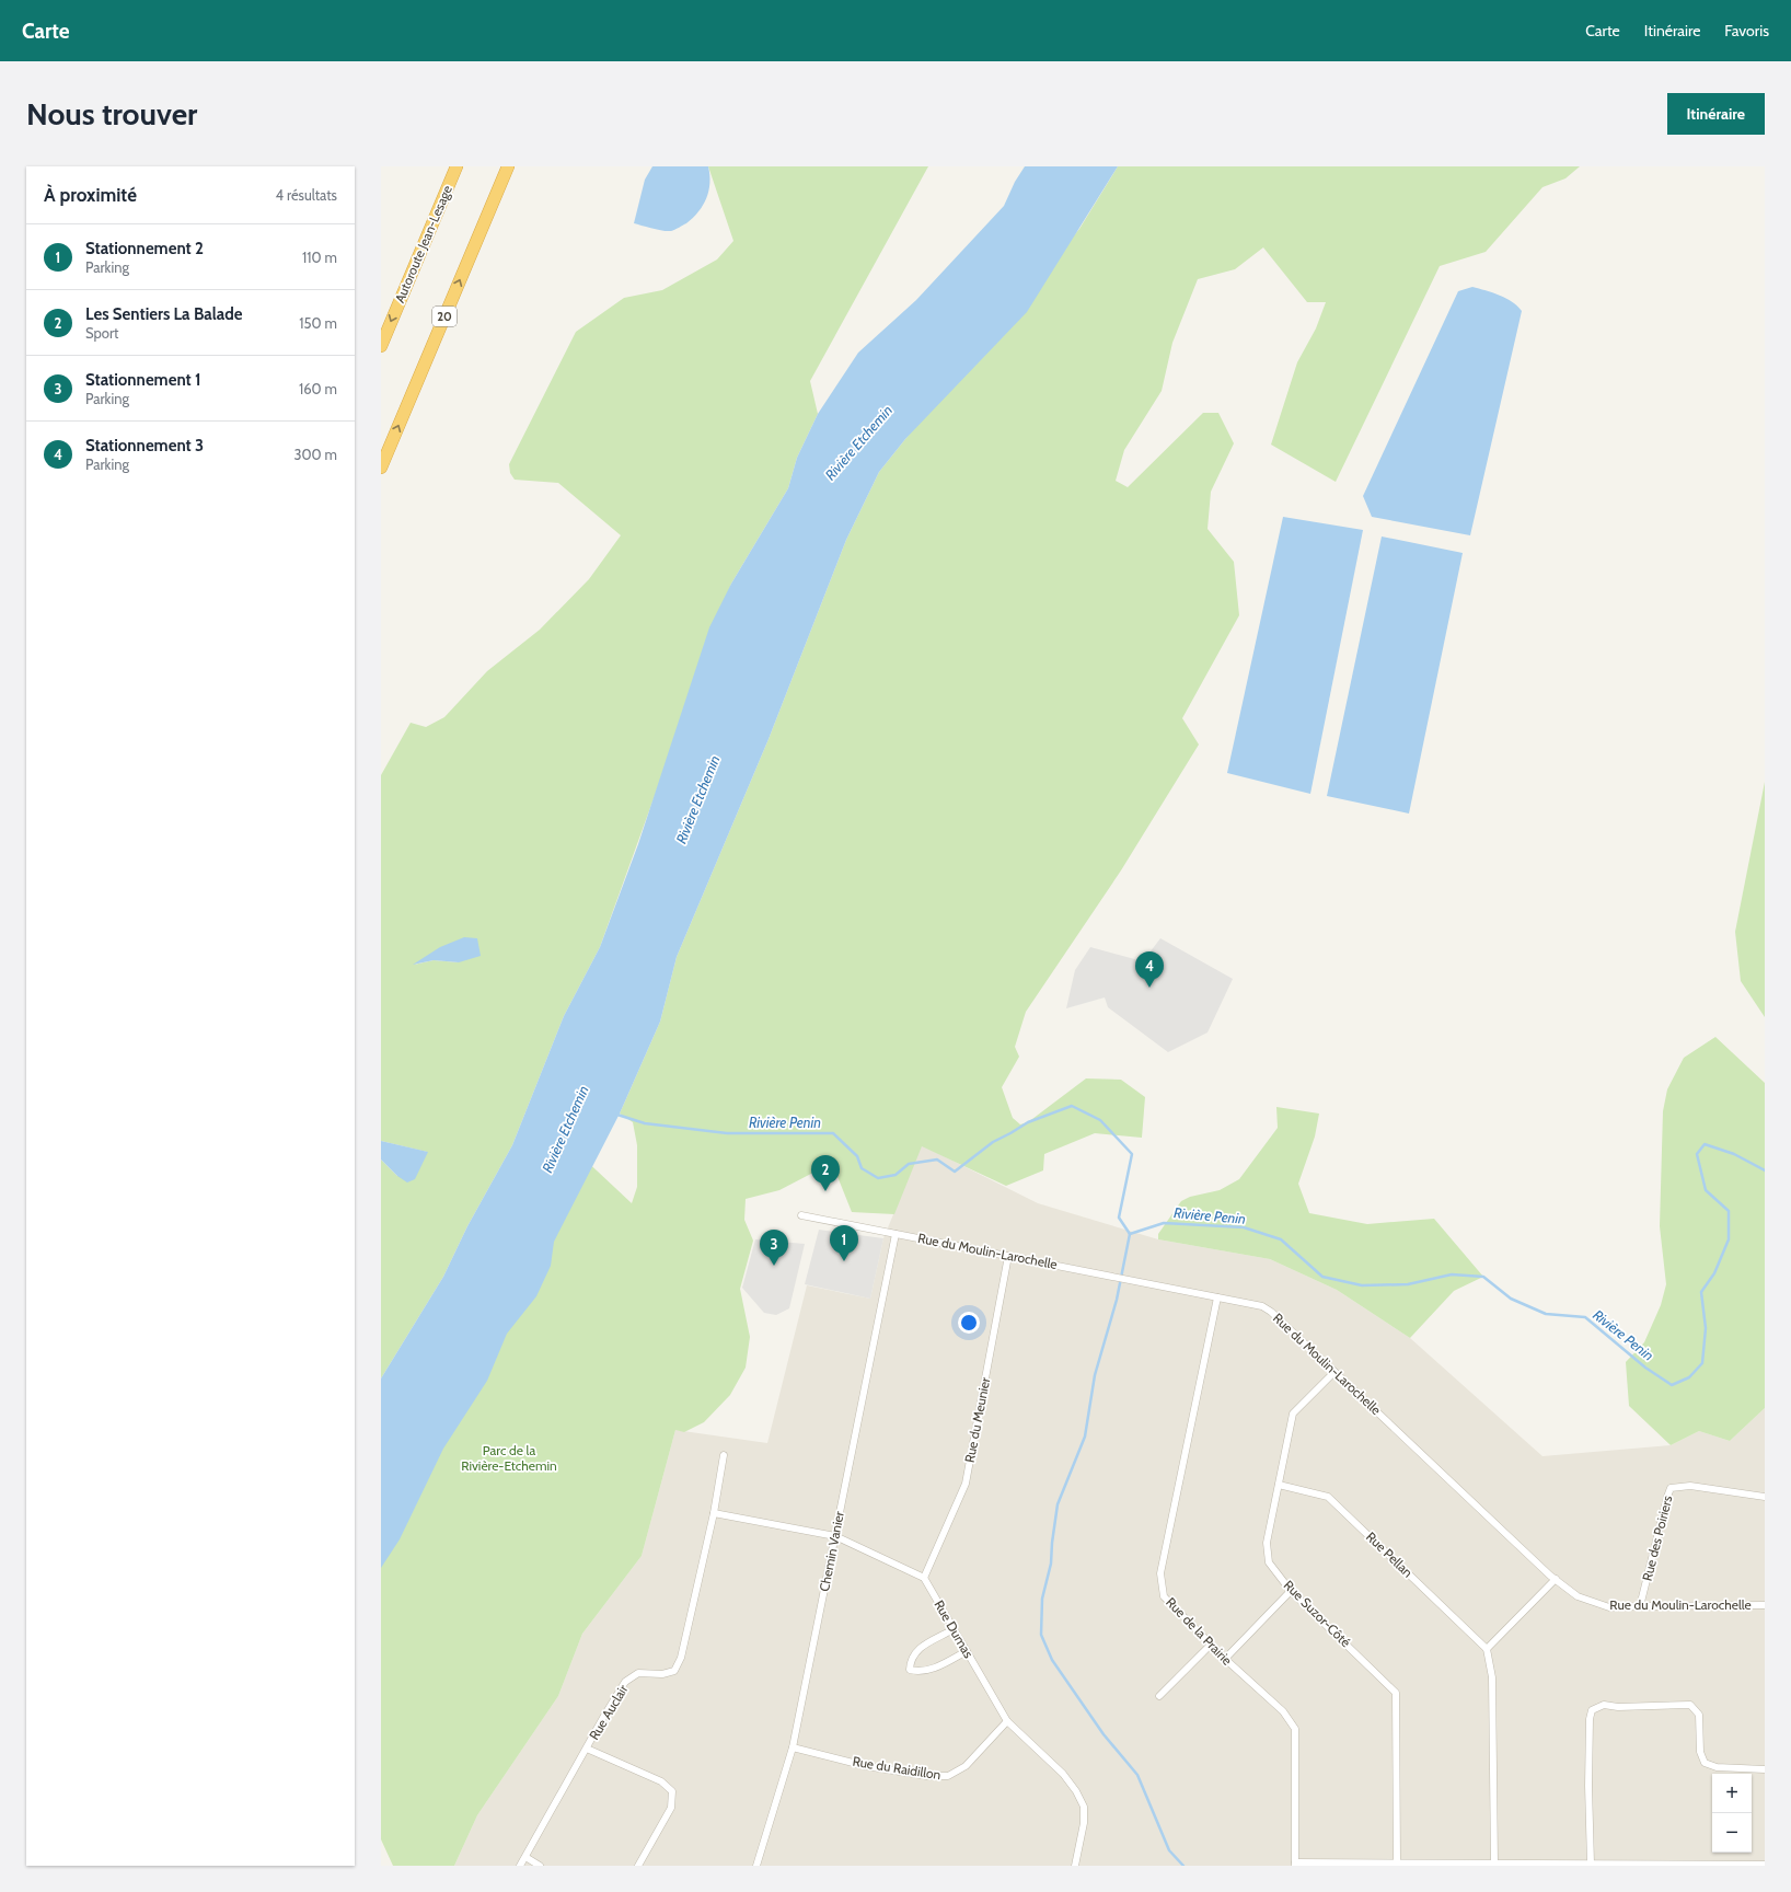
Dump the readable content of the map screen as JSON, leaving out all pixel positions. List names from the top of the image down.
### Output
{
  "streets": {
    "highway": ["Autoroute Jean-Lesage", "20"],
    "street": [
      "Rue du Moulin-Larochelle",
      "Rue du Meunier",
      "Rue des Poiriers",
      "Chemin Vanier",
      "Rue Pellan",
      "Rue Suzor-Côté",
      "Rue Dumas",
      "Rue de la Prairie",
      "Rue Auclair",
      "Rue du Raidillon"
    ]
  },
  "crossings": [
    ["Rue du Moulin-Larochelle", "Rue du Meunier"],
    ["Rue du Moulin-Larochelle", "Rue des Poiriers"],
    ["Rue du Moulin-Larochelle", "Chemin Vanier"],
    ["Rue du Moulin-Larochelle", "Rue Suzor-Côté"],
    ["Rue du Moulin-Larochelle", "Rue de la Prairie"],
    ["Rue du Meunier", "Rue Dumas"],
    ["Chemin Vanier", "Rue du Raidillon"],
    ["Rue Pellan", "Rue Suzor-Côté"],
    ["Rue Dumas", "Rue du Raidillon"]
  ],
  "water": ["Rivière Etchemin", "Rivière Penin"],
  "parks": ["Parc de la Rivière-Etchemin"],
  "page": {
    "header": "Carte",
    "nav": ["Carte", "Itinéraire", "Favoris"],
    "buttons": "Itinéraire",
    "title": "Nous trouver",
    "heading": ["À proximité", "4 résultats"],
    "list": [
      {
        "mark": "1",
        "name": "Stationnement 2",
        "note": "Parking",
        "value": "110 m"
      },
      {
        "mark": "2",
        "name": "Les Sentiers La Balade",
        "note": "Sport",
        "value": "150 m"
      },
      {
        "mark": "3",
        "name": "Stationnement 1",
        "note": "Parking",
        "value": "160 m"
      },
      {
        "mark": "4",
        "name": "Stationnement 3",
        "note": "Parking",
        "value": "300 m"
      }
    ],
    "pins": [
      "4",
      "2",
      "1",
      "3"
    ],
    "map_buttons": ["+", "−"]
  }
}
